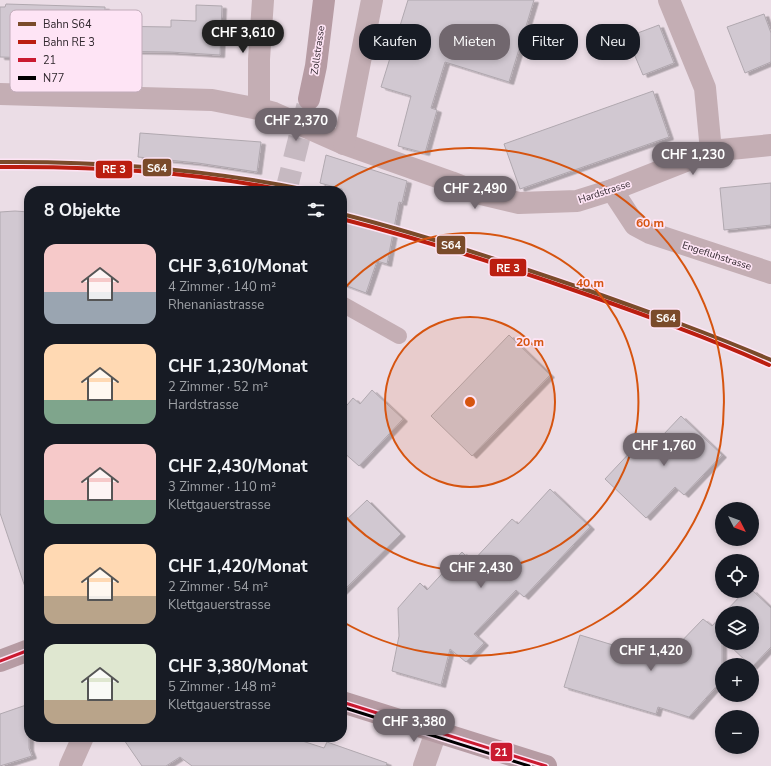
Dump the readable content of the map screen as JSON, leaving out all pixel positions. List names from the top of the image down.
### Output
{
  "streets": {
    "main road": ["Zollstrasse"],
    "street": ["Hardstrasse", "Engefluhstrasse"]
  },
  "crossings": [
    ["Hardstrasse", "Engefluhstrasse"]
  ],
  "lines": ["rail line S64", "transit line 21", "transit line N77"],
  "legend": [
    "Bahn S64",
    "Bahn RE 3",
    "21",
    "N77"
  ],
  "north": "bottom right",
  "page": {
    "price": [
      "CHF 3,610",
      "CHF 2,370",
      "CHF 1,230",
      "CHF 2,490",
      "CHF 1,760",
      "CHF 2,430",
      "CHF 1,420",
      "CHF 3,380"
    ],
    "chip": [
      "Kaufen",
      "Mieten",
      "Filter",
      "Neu"
    ],
    "heading": "8 Objekte",
    "list": [
      {
        "name": "CHF 3,610/Monat",
        "note": "4 Zimmer · 140 m² · Rhenaniastrasse"
      },
      {
        "name": "CHF 1,230/Monat",
        "note": "2 Zimmer · 52 m² · Hardstrasse"
      },
      {
        "name": "CHF 2,430/Monat",
        "note": "3 Zimmer · 110 m² · Klettgauerstrasse"
      },
      {
        "name": "CHF 1,420/Monat",
        "note": "2 Zimmer · 54 m² · Klettgauerstrasse"
      },
      {
        "name": "CHF 3,380/Monat",
        "note": "5 Zimmer · 148 m² · Klettgauerstrasse"
      }
    ],
    "map_buttons": ["+", "−"]
  },
  "rings": ["60 m", "40 m", "20 m"]
}
